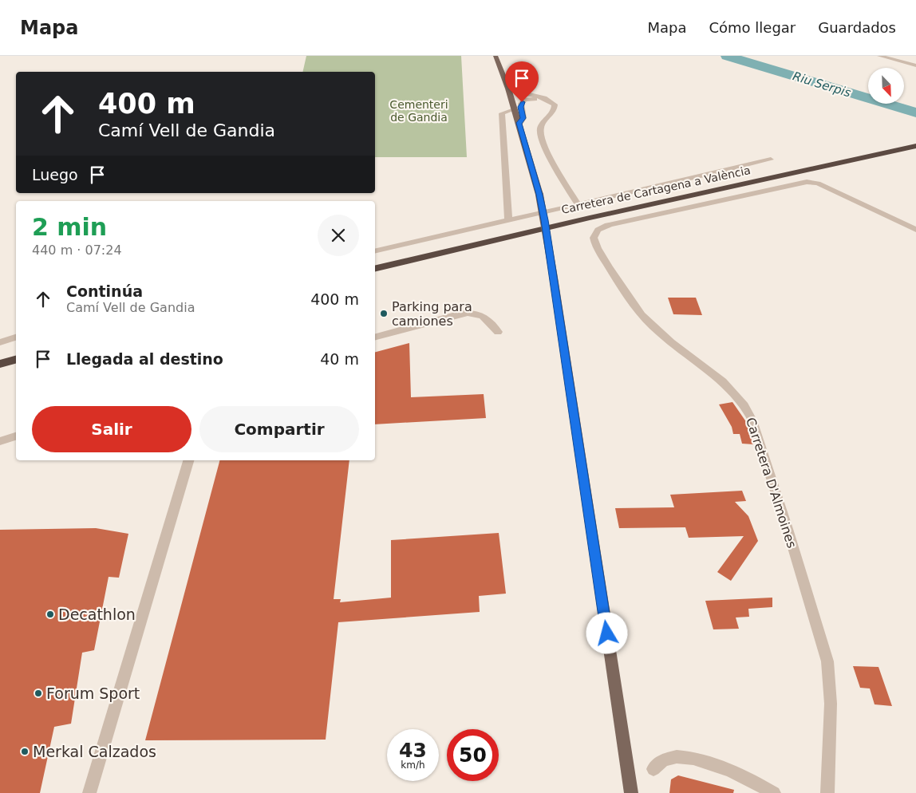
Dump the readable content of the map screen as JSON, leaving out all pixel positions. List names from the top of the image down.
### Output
{
  "streets": {
    "highway": ["Carretera de Cartagena a València"],
    "street": ["Carretera D'Almoines"]
  },
  "water": ["Riu Serpis"],
  "parks": ["Cementeri de Gandia"],
  "places": [
    "Parking para camiones",
    "Decathlon",
    "Forum Sport",
    "Merkal Calzados"
  ],
  "north": "bottom right",
  "page": {
    "header": "Mapa",
    "nav": ["Mapa", "Cómo llegar", "Guardados"],
    "turn": ["400 m", "Camí Vell de Gandia"],
    "then": "Luego",
    "heading": ["2 min", "440 m · 07:24"],
    "list": [
      {
        "name": "Continúa",
        "note": "Camí Vell de Gandia",
        "value": "400 m"
      },
      {
        "name": "Llegada al destino",
        "value": "40 m"
      }
    ],
    "buttons": ["Salir", "Compartir"],
    "speed": "43 km/h",
    "limit": "50"
  }
}
